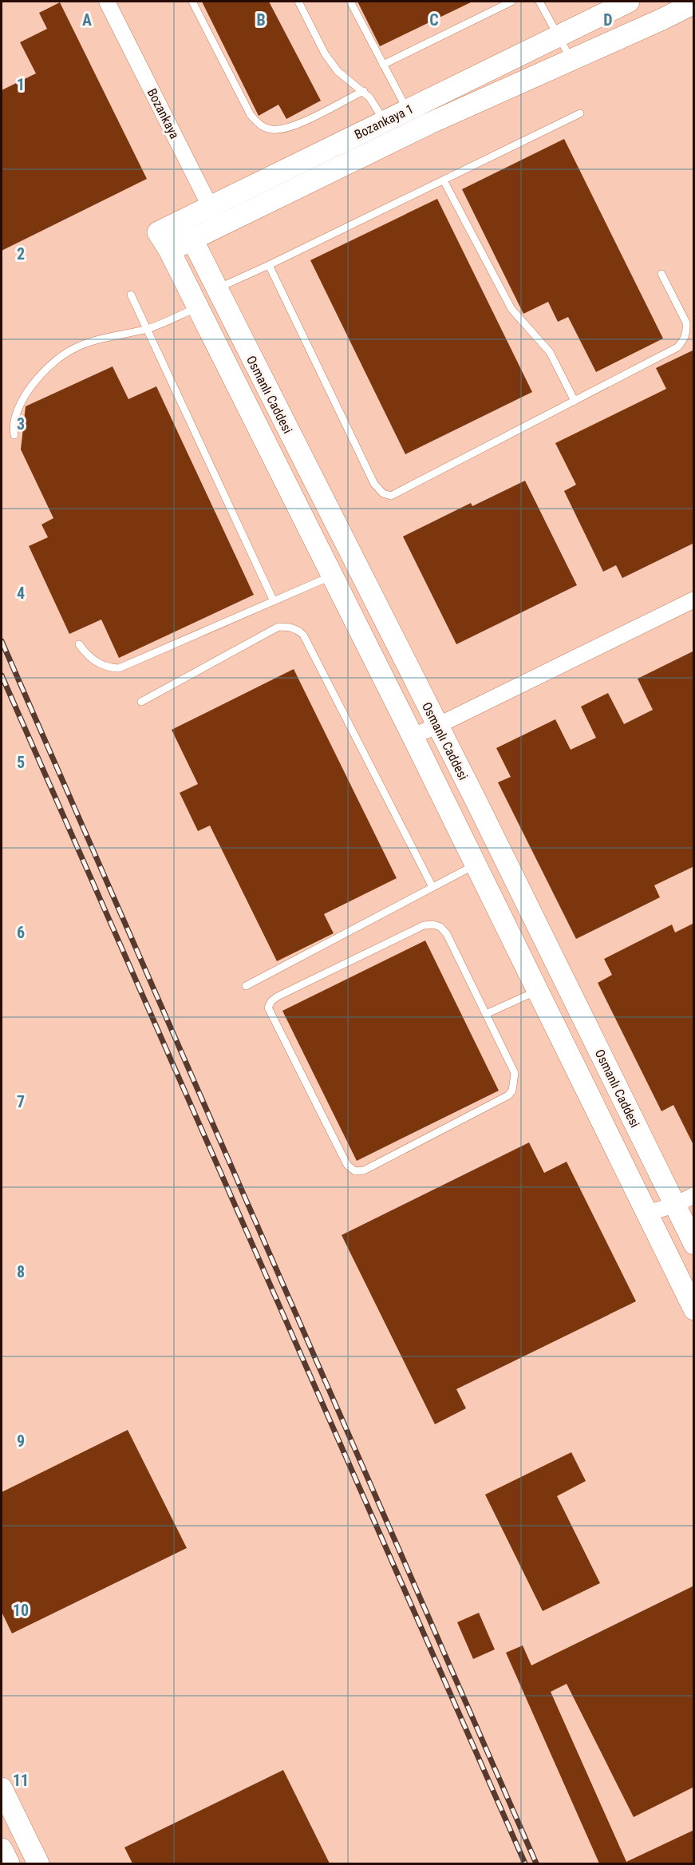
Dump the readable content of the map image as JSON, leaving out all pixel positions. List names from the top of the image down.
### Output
{
  "streets": {
    "street": ["Bozankaya", "Bozankaya 1", "Osmanlı Caddesi"]
  },
  "crossings": [
    ["Bozankaya", "Bozankaya 1"],
    ["Bozankaya 1", "Osmanlı Caddesi"]
  ],
  "grid": {
    "columns": [
      "A",
      "B",
      "C",
      "D"
    ],
    "rows": [
      "1",
      "2",
      "3",
      "4",
      "5",
      "6",
      "7",
      "8",
      "9",
      "10",
      "11"
    ]
  }
}
